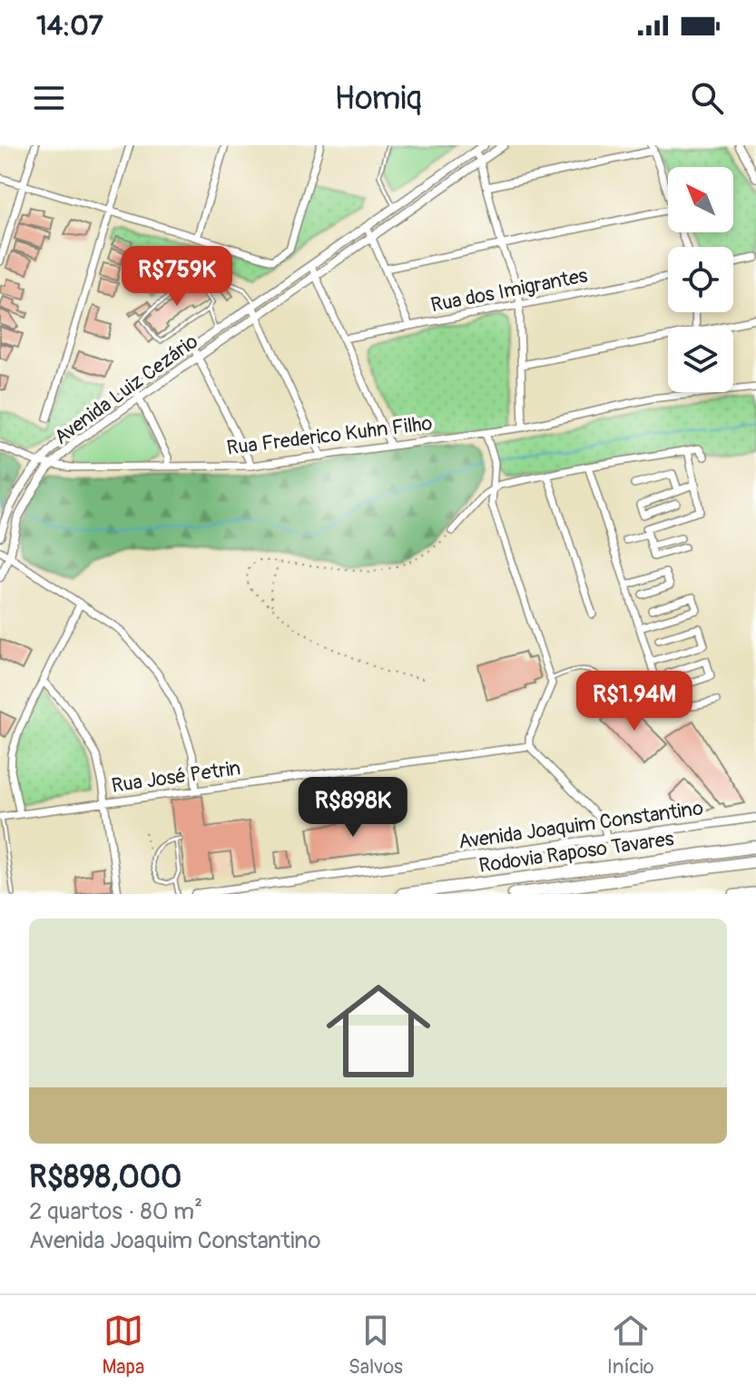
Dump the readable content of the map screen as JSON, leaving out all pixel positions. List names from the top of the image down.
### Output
{
  "streets": {
    "highway": ["Rodovia Raposo Tavares"],
    "street": [
      "Rua dos Imigrantes",
      "Avenida Luiz Cezário",
      "Rua Frederico Kuhn Filho",
      "Rua José Petrin",
      "Avenida Joaquim Constantino"
    ]
  },
  "crossings": [
    ["Avenida Luiz Cezário", "Rua Frederico Kuhn Filho"]
  ],
  "north": "top left",
  "page": {
    "status": "14:07",
    "header": "Homiq",
    "price": ["R$759K", "R$1.94M", "R$898K"],
    "list": [
      {
        "name": "R$898,000",
        "note": "2 quartos · 80 m² · Avenida Joaquim Constantino"
      }
    ],
    "tabs": ["Mapa", "Salvos", "Início"]
  }
}
